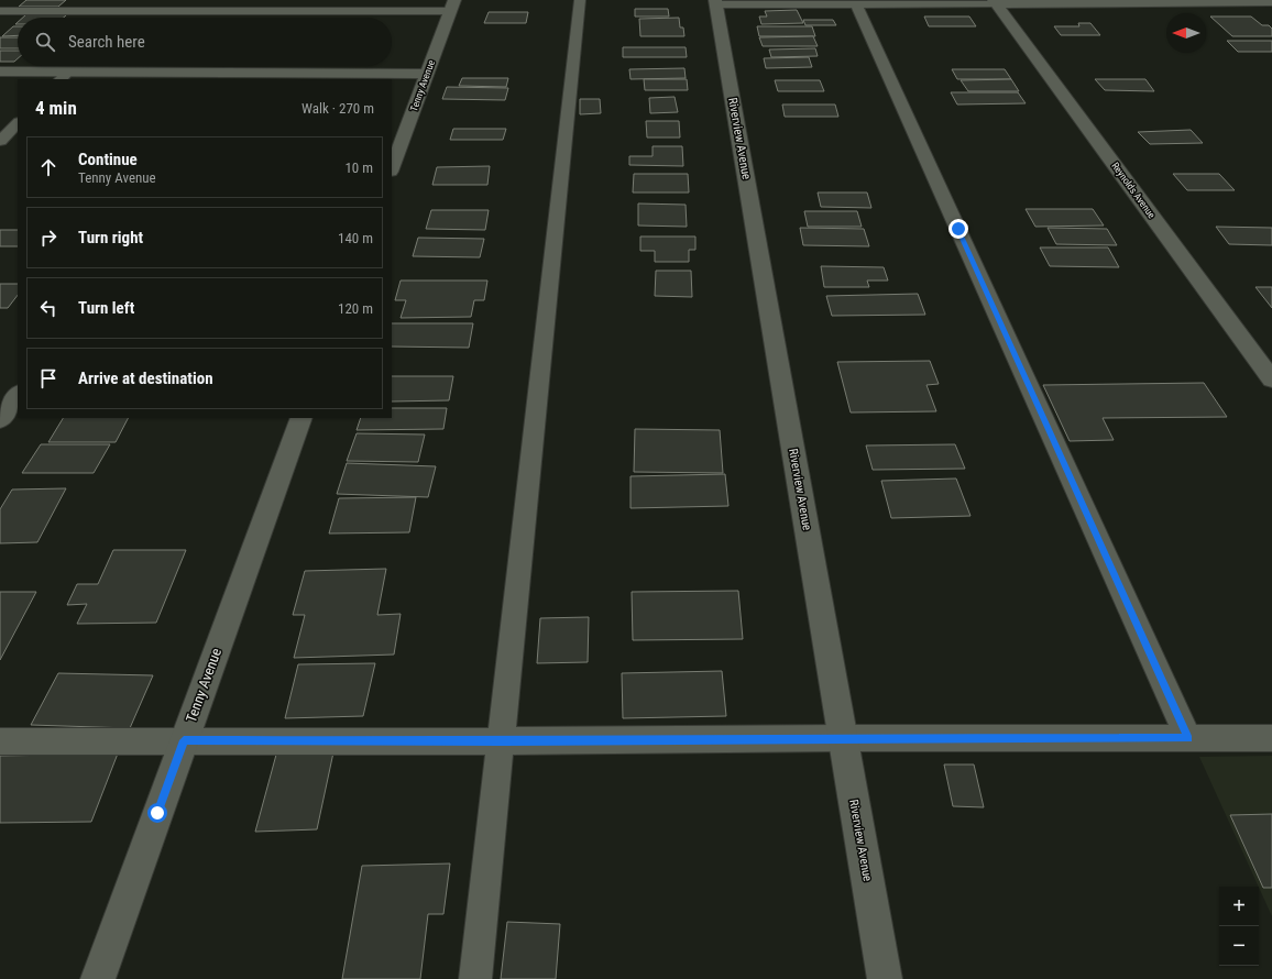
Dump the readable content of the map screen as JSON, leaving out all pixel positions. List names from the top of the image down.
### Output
{
  "streets": {
    "street": ["Tenny Avenue", "Riverview Avenue", "Reynolds Avenue"]
  },
  "north": "left",
  "page": {
    "search": "Search here",
    "heading": ["4 min", "Walk · 270 m"],
    "list": [
      ["Continue", "Tenny Avenue", "10 m"],
      ["Turn right", "140 m"],
      ["Turn left", "120 m"],
      "Arrive at destination"
    ],
    "map_buttons": ["+", "−"]
  }
}
